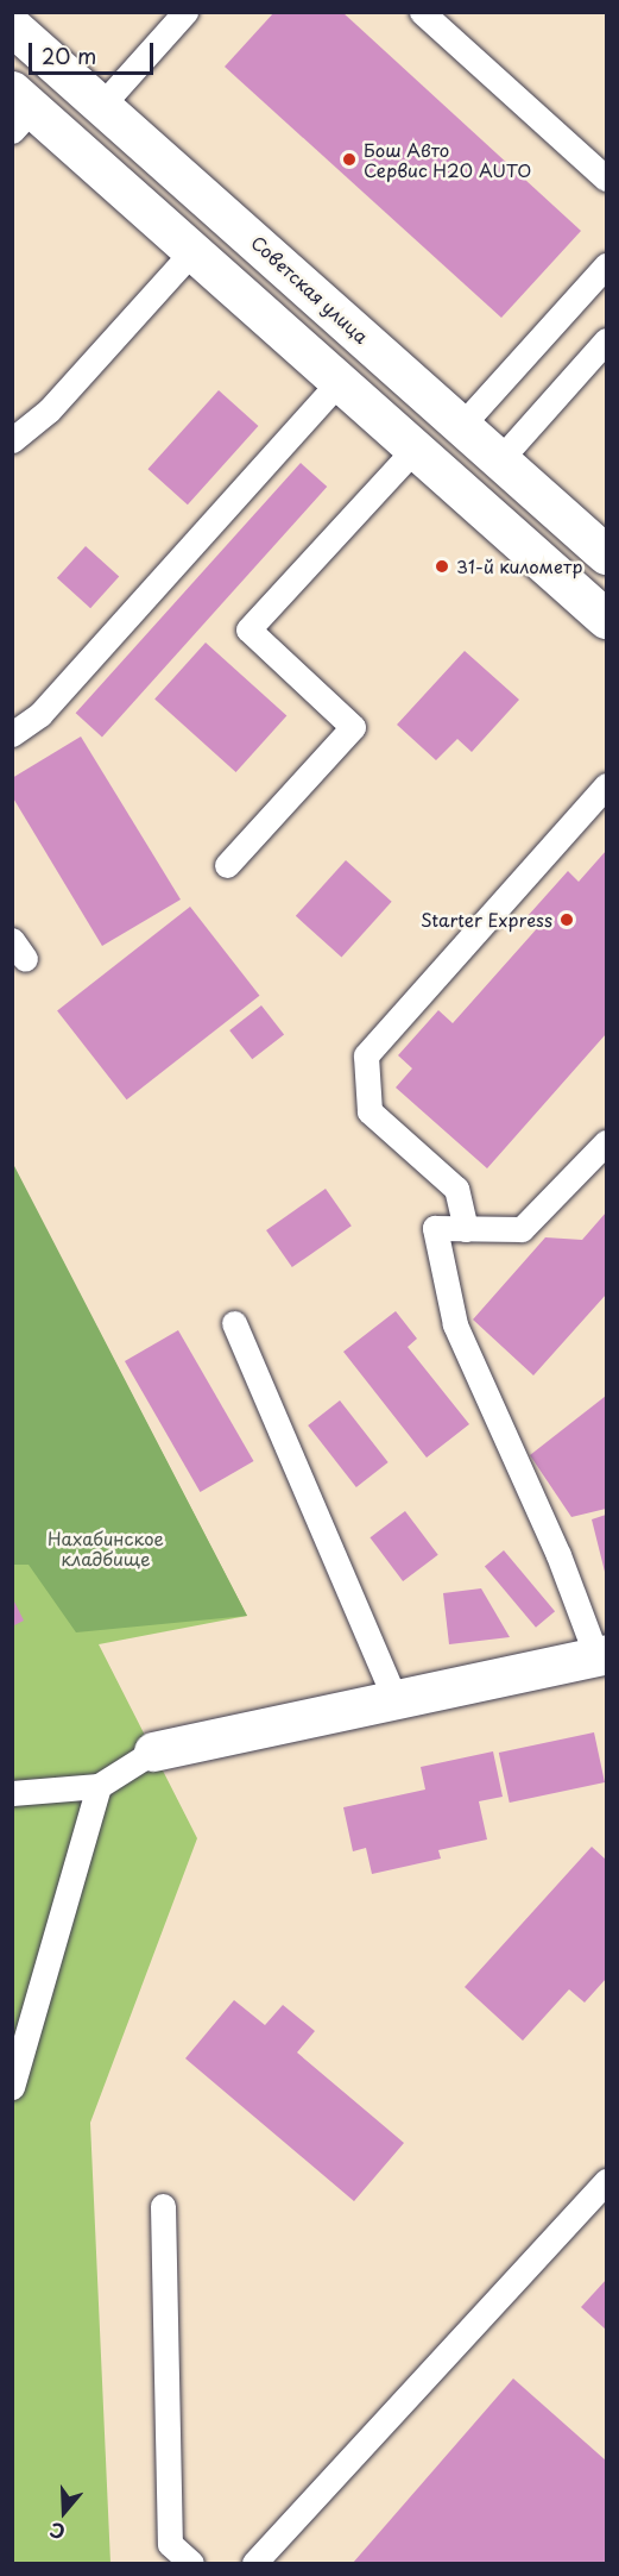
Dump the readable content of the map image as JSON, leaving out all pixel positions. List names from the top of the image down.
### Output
{
  "streets": {
    "main road": ["Советская улица"]
  },
  "parks": ["Нахабинское кладбище"],
  "places": ["Бош Авто Сервис H2O AUTO", "31-й километр", "Starter Express"],
  "scale_bar": "20 m",
  "north": "bottom"
}
